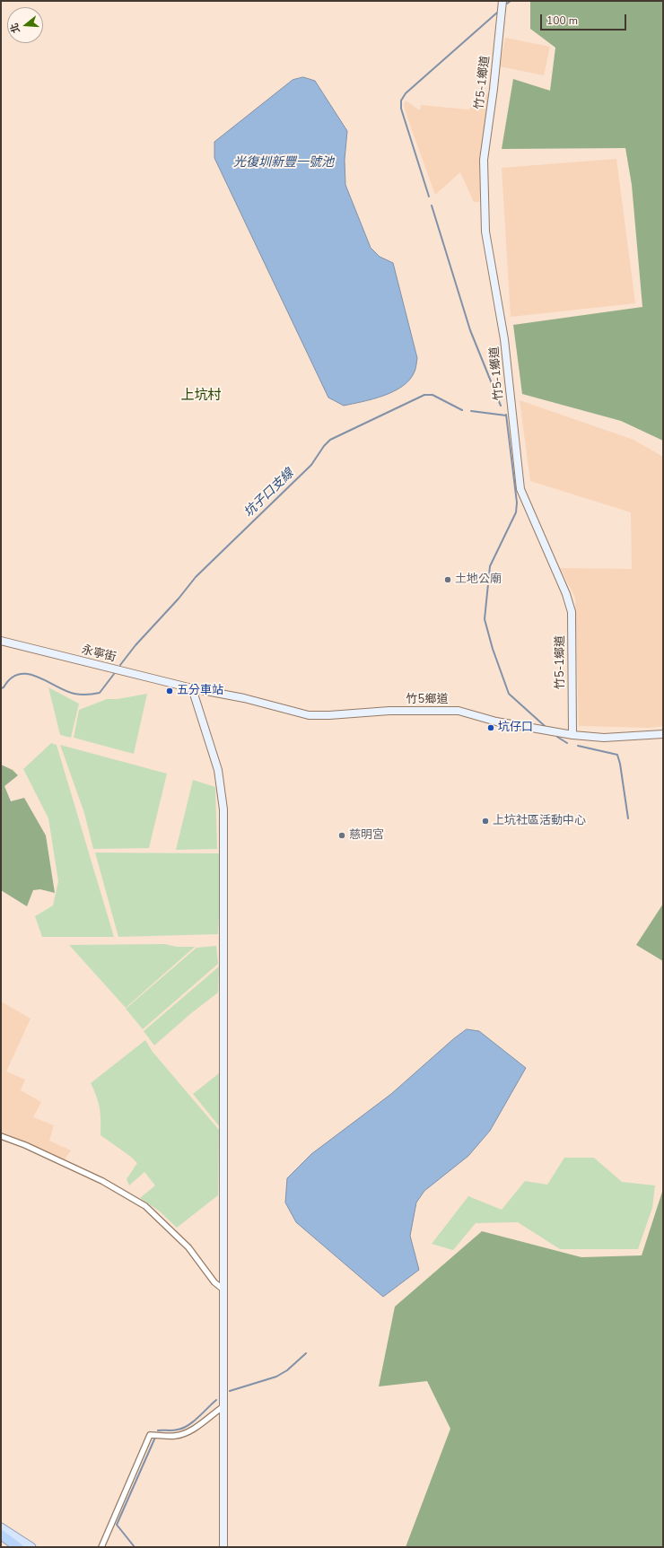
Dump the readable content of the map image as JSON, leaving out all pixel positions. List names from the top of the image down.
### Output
{
  "streets": {
    "street": ["竹5-1鄉道", "永寧街", "竹5鄉道"]
  },
  "crossings": [
    ["竹5-1鄉道", "竹5鄉道"],
    ["永寧街", "竹5鄉道"]
  ],
  "districts": ["上坑村"],
  "water": ["光復圳新豐一號池", "坑子口支線"],
  "places": [
    "土地公廟",
    "五分車站",
    "坑仔口",
    "上坑社區活動中心",
    "慈明宮"
  ],
  "scale_bar": "100 m",
  "north": "left"
}
